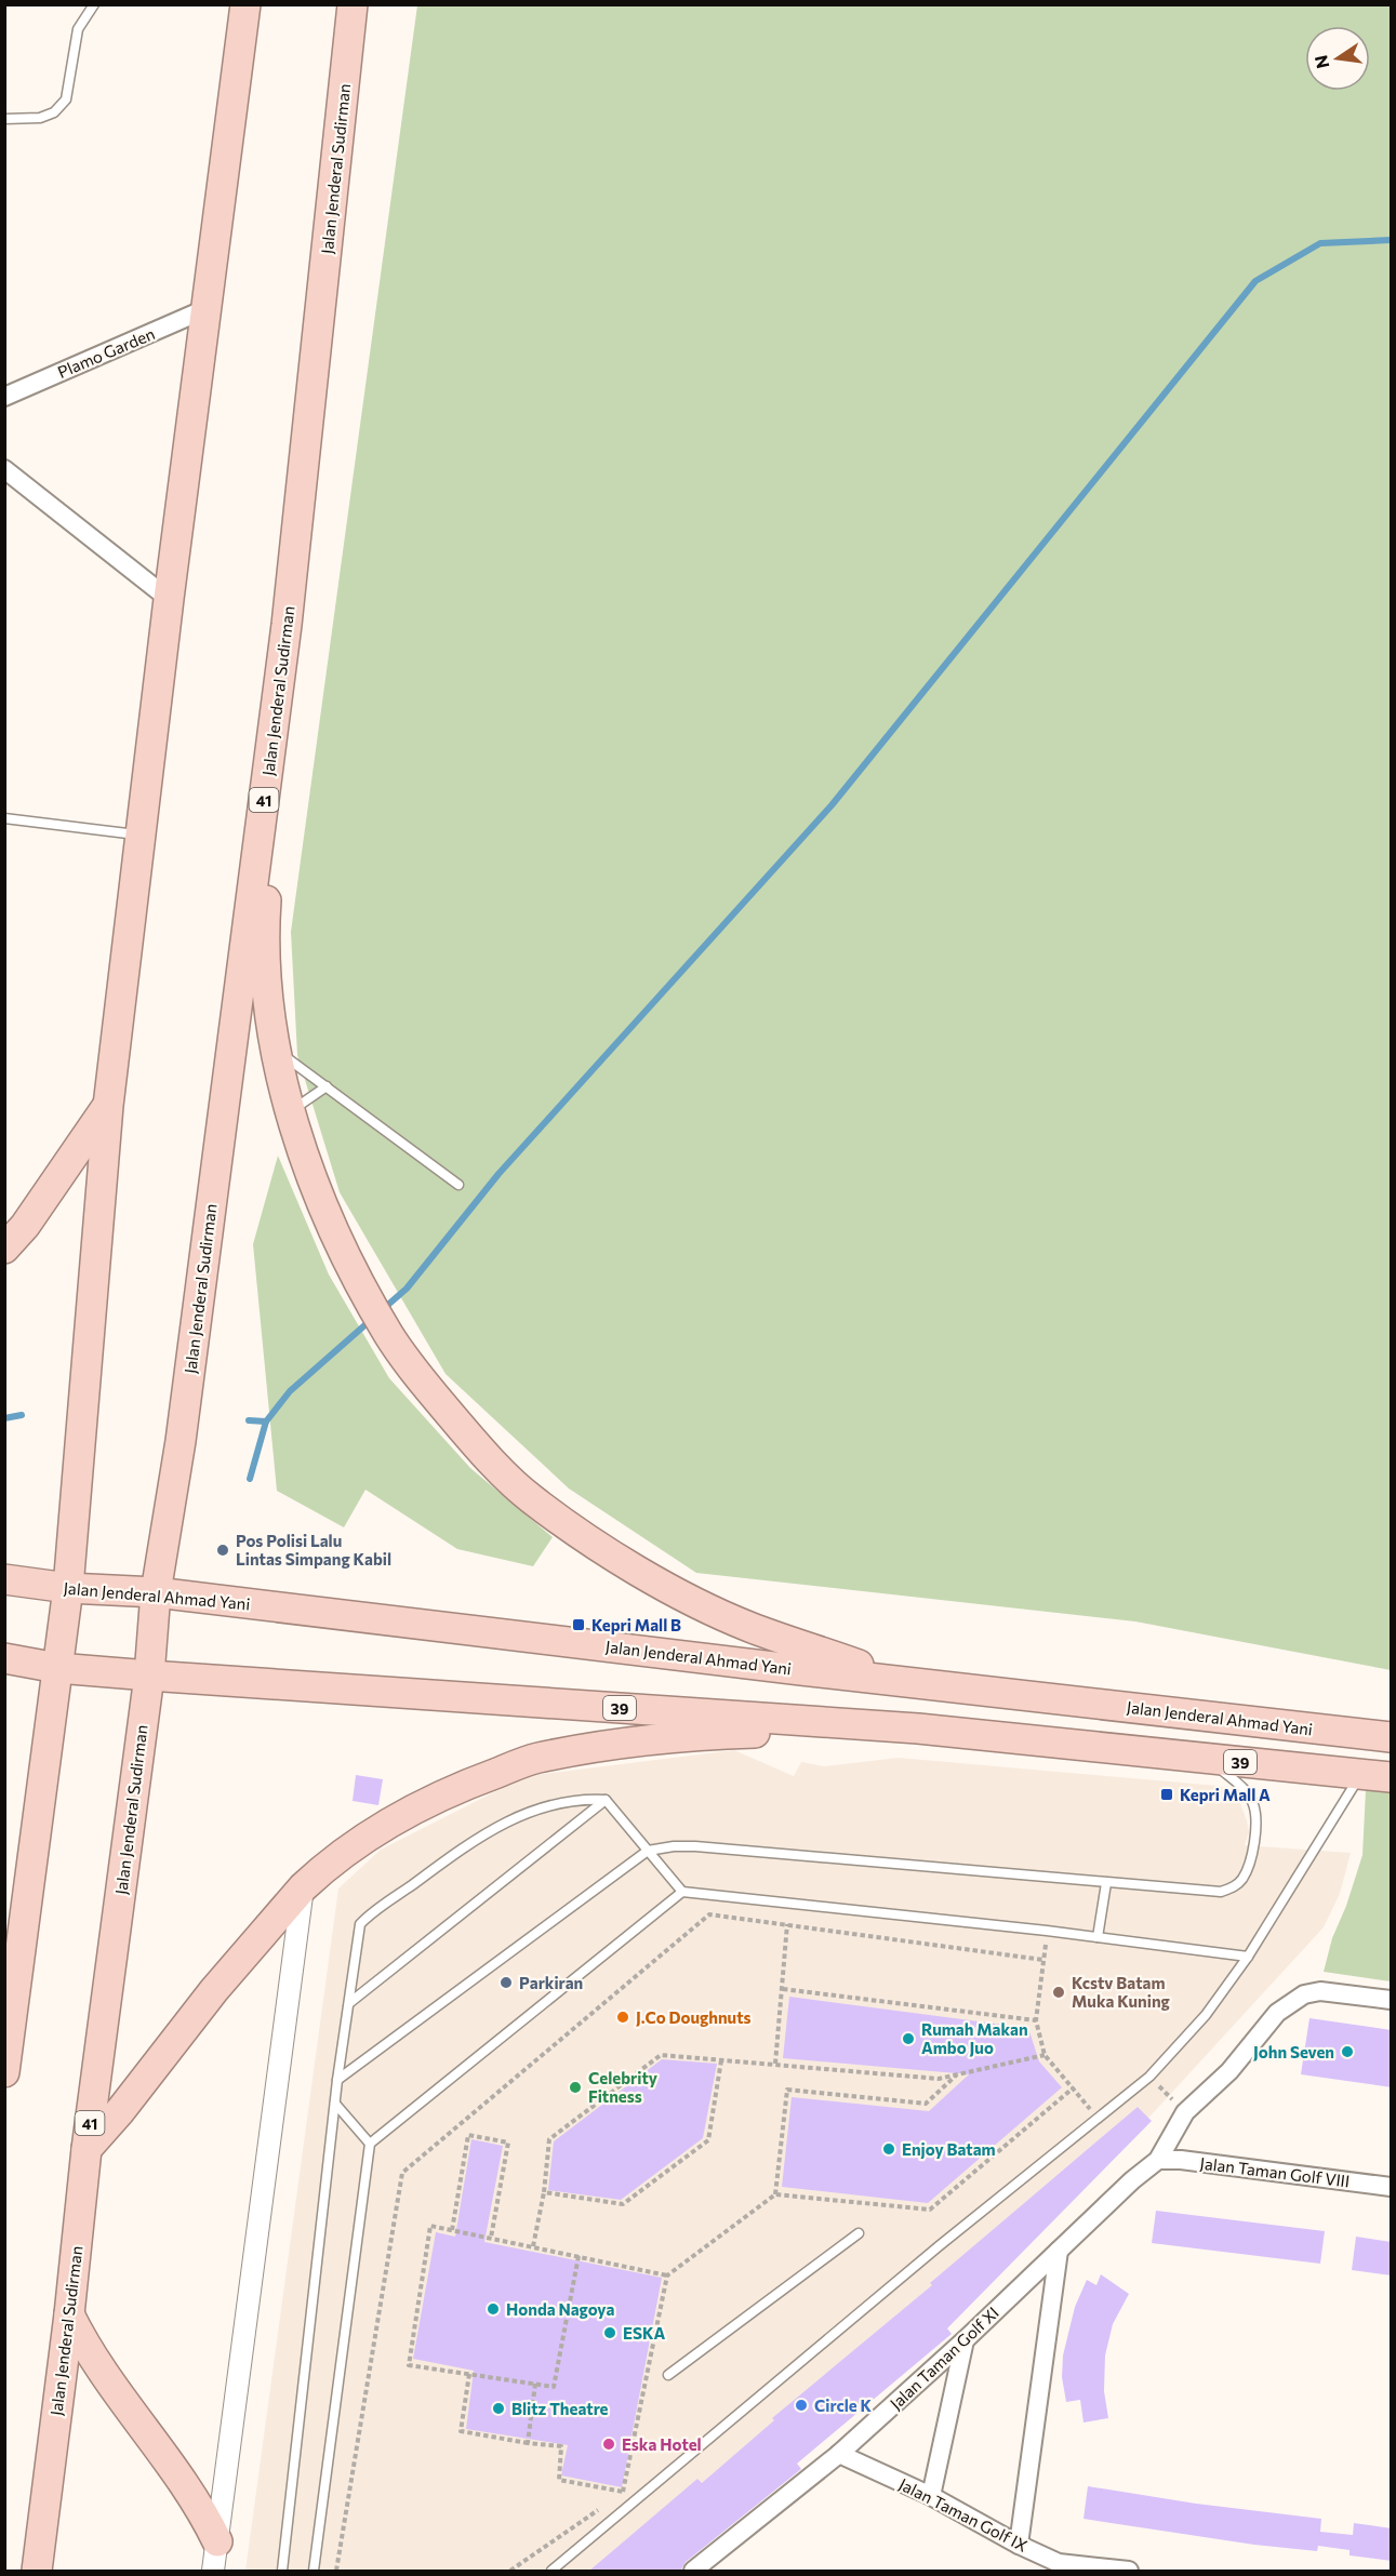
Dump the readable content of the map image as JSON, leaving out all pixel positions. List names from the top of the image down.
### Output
{
  "streets": {
    "highway": [
      "Jalan Jenderal Sudirman",
      "41",
      "Jalan Jenderal Ahmad Yani",
      "39"
    ],
    "street": [
      "Plamo Garden",
      "Jalan Taman Golf VIII",
      "Jalan Taman Golf XI",
      "Jalan Taman Golf IX"
    ]
  },
  "crossings": [
    ["Jalan Jenderal Sudirman", "Jalan Jenderal Ahmad Yani"],
    ["Jalan Jenderal Sudirman", "39"],
    ["Jalan Taman Golf VIII", "Jalan Taman Golf XI"],
    ["Jalan Taman Golf XI", "Jalan Taman Golf IX"]
  ],
  "places": {
    "other": [
      "Pos Polisi Lalu Lintas Simpang Kabil",
      "Parkiran",
      "Kcstv Batam Muka Kuning",
      "J.Co Doughnuts",
      "Rumah Makan Ambo Juo",
      "John Seven",
      "Celebrity Fitness",
      "Enjoy Batam",
      "Honda Nagoya",
      "ESKA",
      "Circle K",
      "Blitz Theatre",
      "Eska Hotel"
    ],
    "transit": ["Kepri Mall B", "Kepri Mall A"]
  },
  "north": "left"
}
